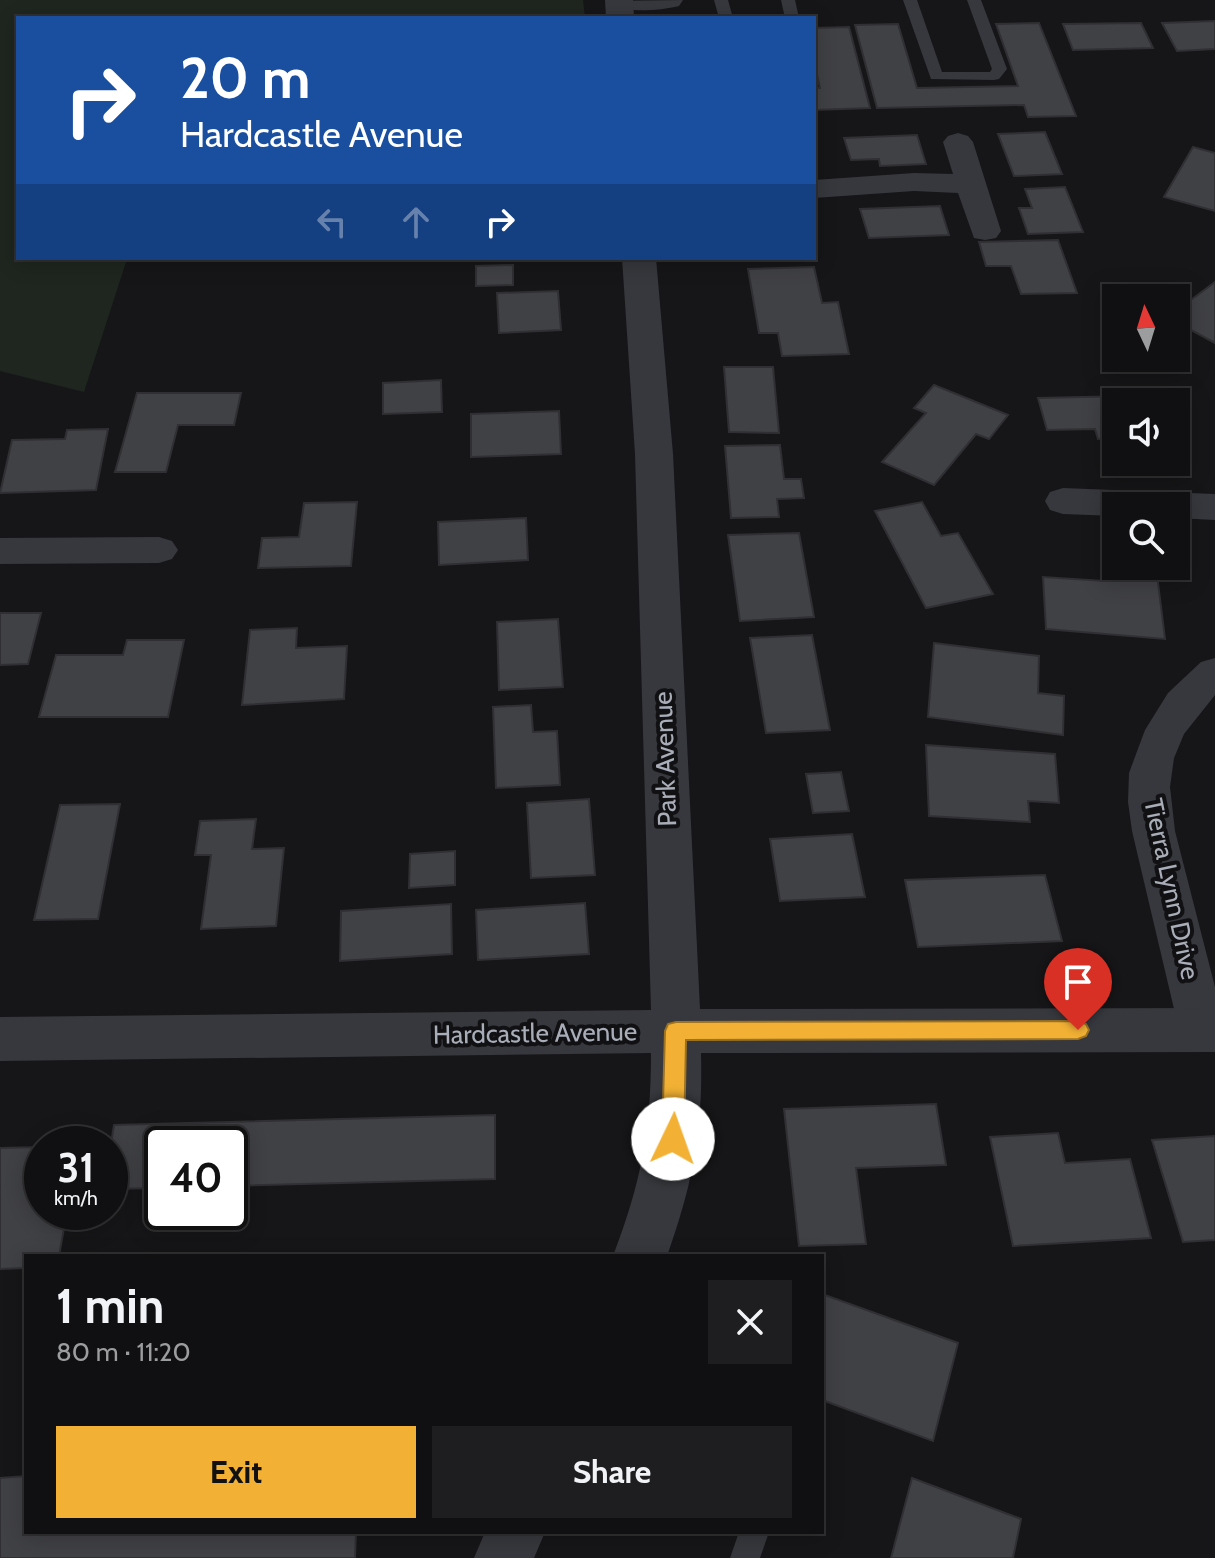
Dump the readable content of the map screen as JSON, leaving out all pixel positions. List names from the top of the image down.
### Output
{
  "streets": {
    "street": ["Park Avenue", "Tierra Lynn Drive", "Hardcastle Avenue"]
  },
  "crossings": [
    ["Park Avenue", "Hardcastle Avenue"],
    ["Tierra Lynn Drive", "Hardcastle Avenue"]
  ],
  "north": "top",
  "page": {
    "turn": ["20 m", "Hardcastle Avenue"],
    "speed": "31 km/h",
    "limit": "40",
    "heading": ["1 min", "80 m · 11:20"],
    "buttons": ["Exit", "Share"]
  }
}
